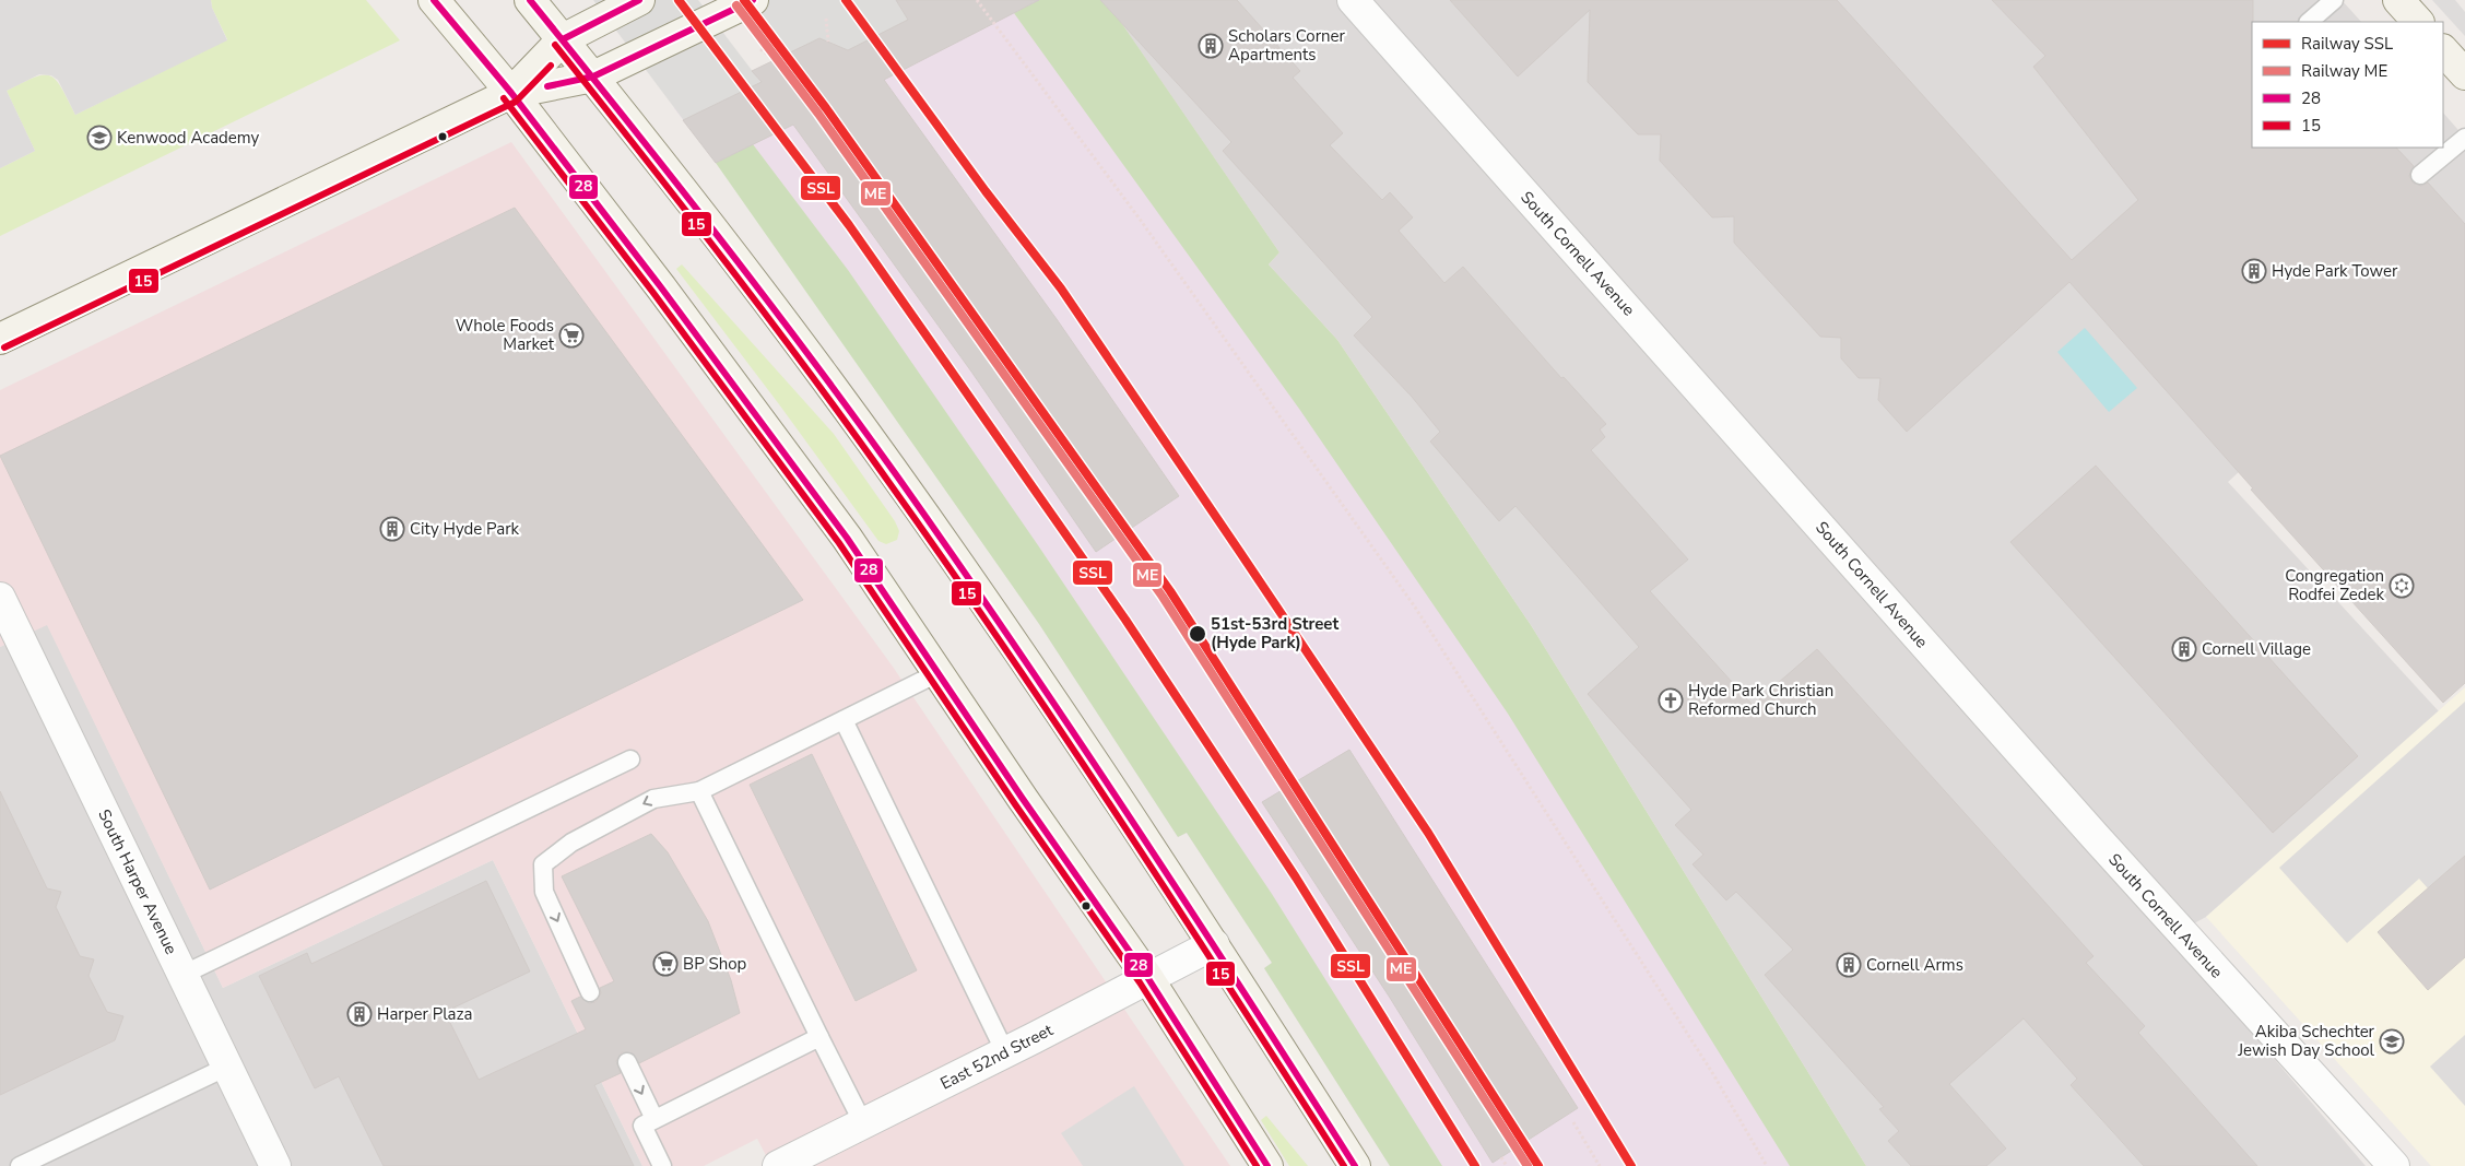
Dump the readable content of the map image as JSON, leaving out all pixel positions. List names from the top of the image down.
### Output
{
  "streets": {
    "street": ["South Cornell Avenue", "South Harper Avenue", "East 52nd Street"]
  },
  "places": {
    "building": [
      "Scholars Corner Apartments",
      "Hyde Park Tower",
      "City Hyde Park",
      "Cornell Village",
      "Cornell Arms",
      "Harper Plaza"
    ],
    "school or university": ["Kenwood Academy", "Akiba Schechter Jewish Day School"],
    "supermarket": ["Whole Foods Market", "BP Shop"],
    "synagogue": ["Congregation Rodfei Zedek"],
    "other": ["51st-53rd Street (Hyde Park)"],
    "church": ["Hyde Park Christian Reformed Church"]
  },
  "lines": [
    "rail line SSL",
    "transit line 28",
    "rail line ME",
    "transit line 15"
  ],
  "legend": [
    "Railway SSL",
    "Railway ME",
    "28",
    "15"
  ]
}
